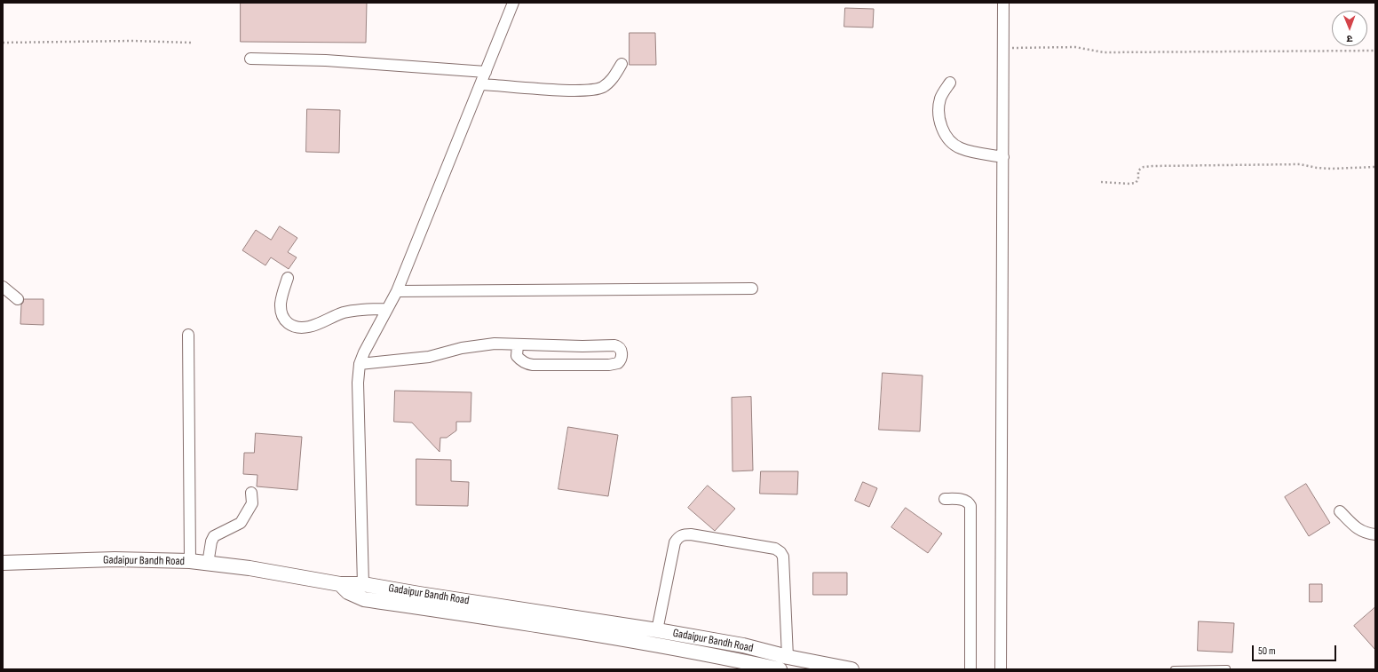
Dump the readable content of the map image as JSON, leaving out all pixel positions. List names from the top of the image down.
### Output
{
  "streets": {
    "street": ["Gadaipur Bandh Road"]
  },
  "scale_bar": "50 m",
  "north": "bottom"
}
